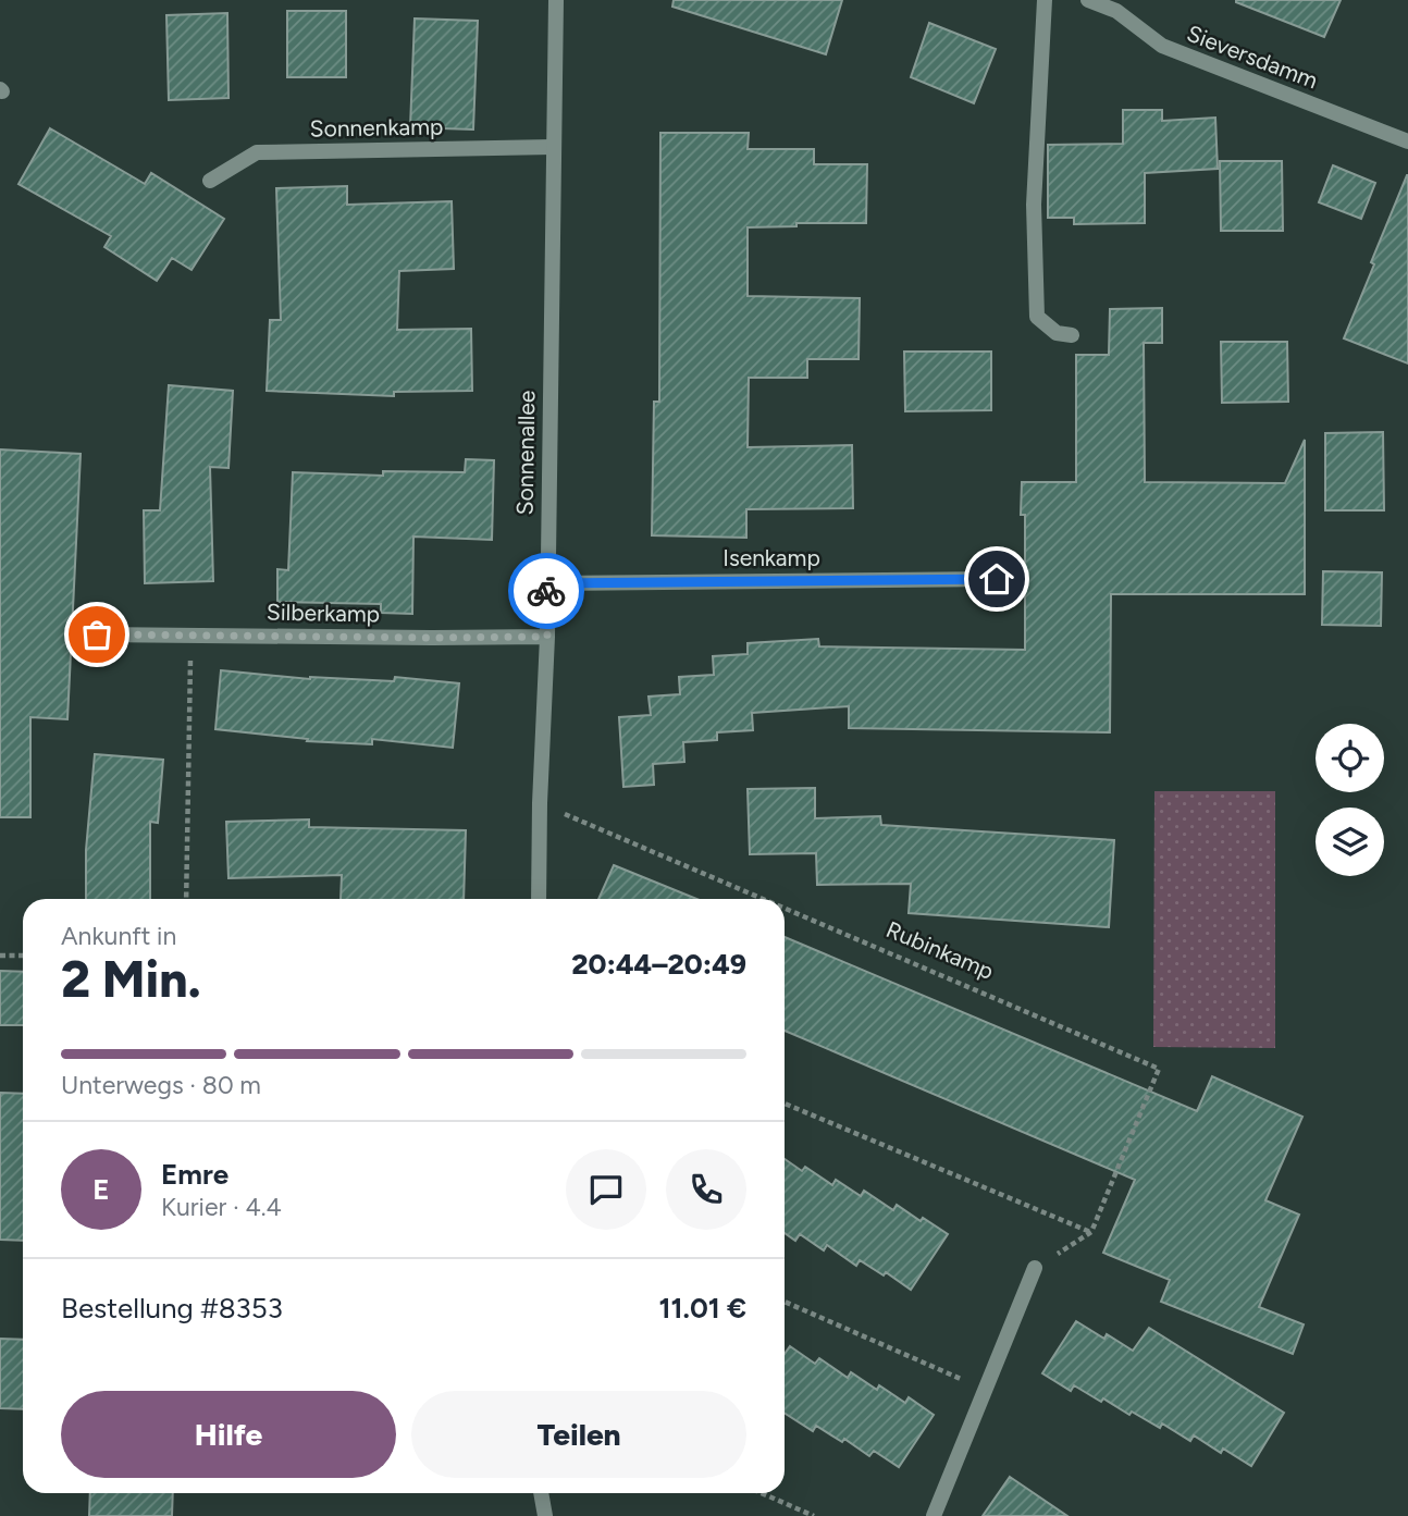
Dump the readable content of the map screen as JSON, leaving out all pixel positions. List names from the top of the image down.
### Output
{
  "streets": {
    "street": [
      "Sieversdamm",
      "Sonnenkamp",
      "Sonnenallee",
      "Isenkamp",
      "Silberkamp"
    ],
    "path": ["Rubinkamp"]
  },
  "crossings": [
    ["Sonnenkamp", "Sonnenallee"],
    ["Sonnenallee", "Isenkamp"],
    ["Sonnenallee", "Silberkamp"],
    ["Sonnenallee", "Rubinkamp"]
  ],
  "page": {
    "heading": ["2 Min.", "Ankunft in", "20:44–20:49"],
    "panel": [
      "Emre",
      "Kurier · 4.4",
      "Bestellung #8353",
      "11.01 €"
    ],
    "bar": "Unterwegs · 80 m",
    "round": "E",
    "buttons": ["Hilfe", "Teilen"]
  }
}
